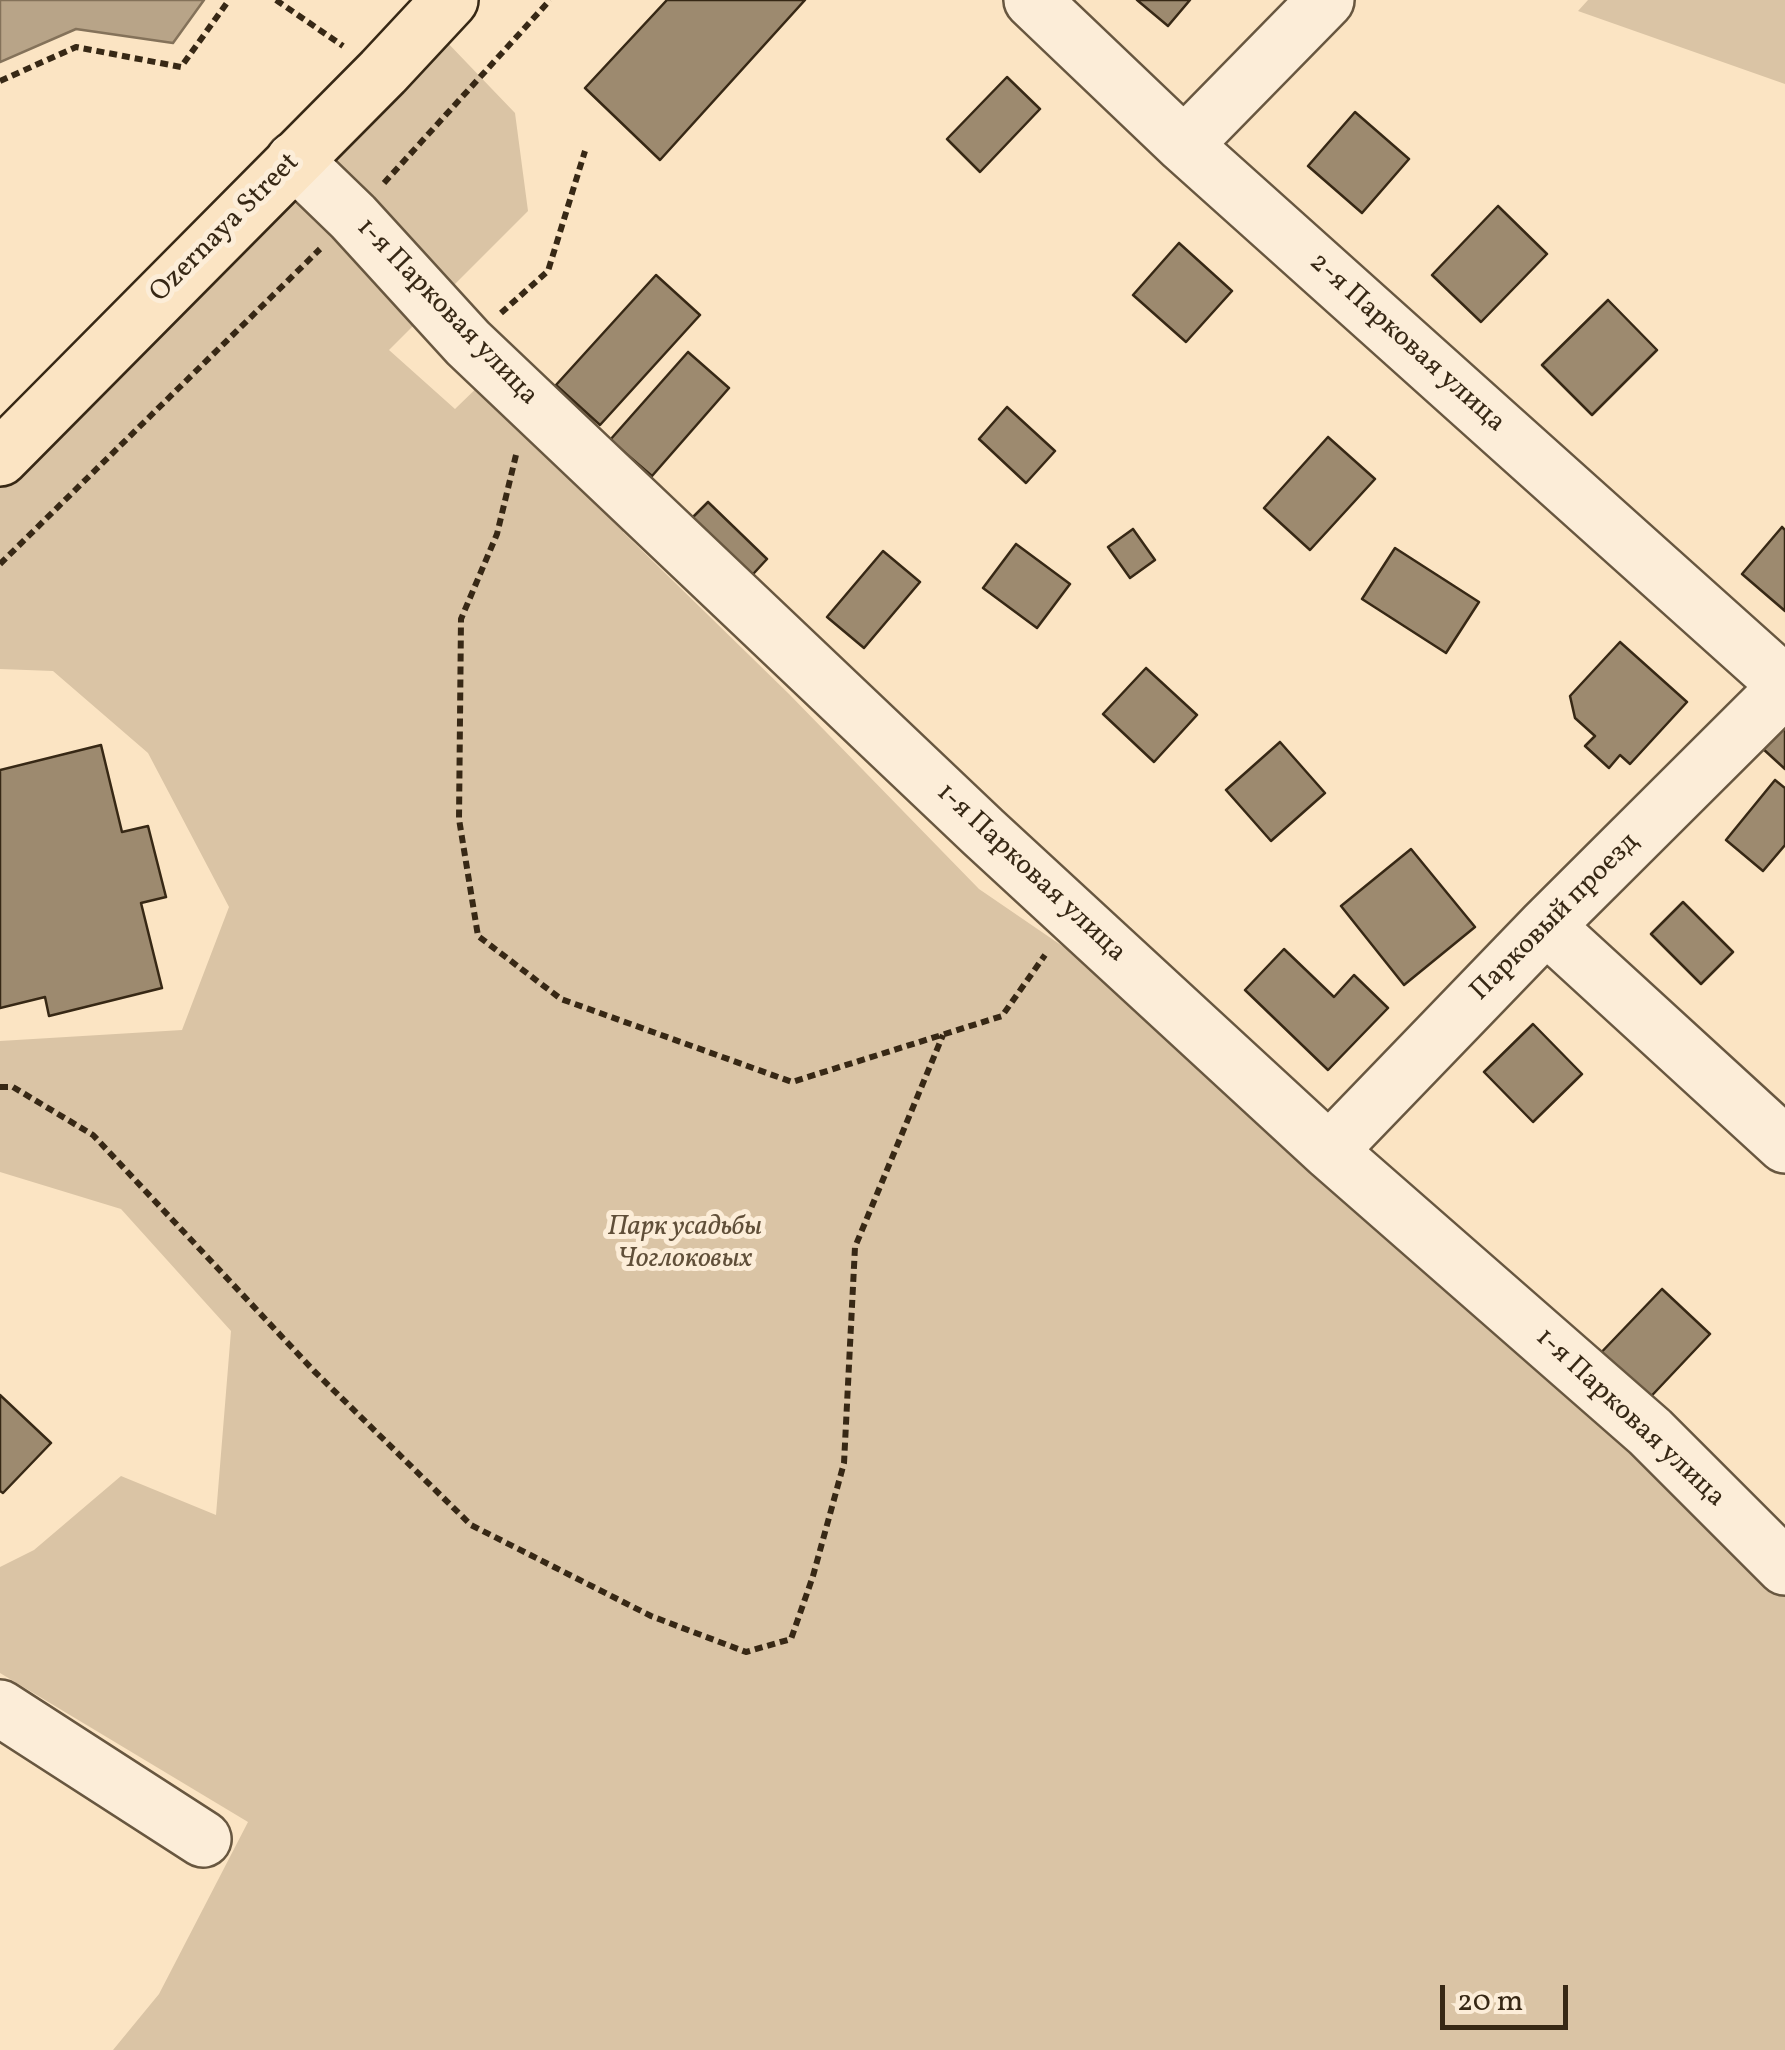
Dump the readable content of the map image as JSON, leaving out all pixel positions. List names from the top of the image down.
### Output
{
  "streets": {
    "main road": ["Ozernaya Street"],
    "street": ["1-я Парковая улица", "2-я Парковая улица", "Парковый проезд"]
  },
  "crossings": [
    ["Ozernaya Street", "1-я Парковая улица"],
    ["1-я Парковая улица", "Парковый проезд"],
    ["2-я Парковая улица", "Парковый проезд"]
  ],
  "parks": ["Парк усадьбы Чоглоковых"],
  "scale_bar": "20 m"
}
